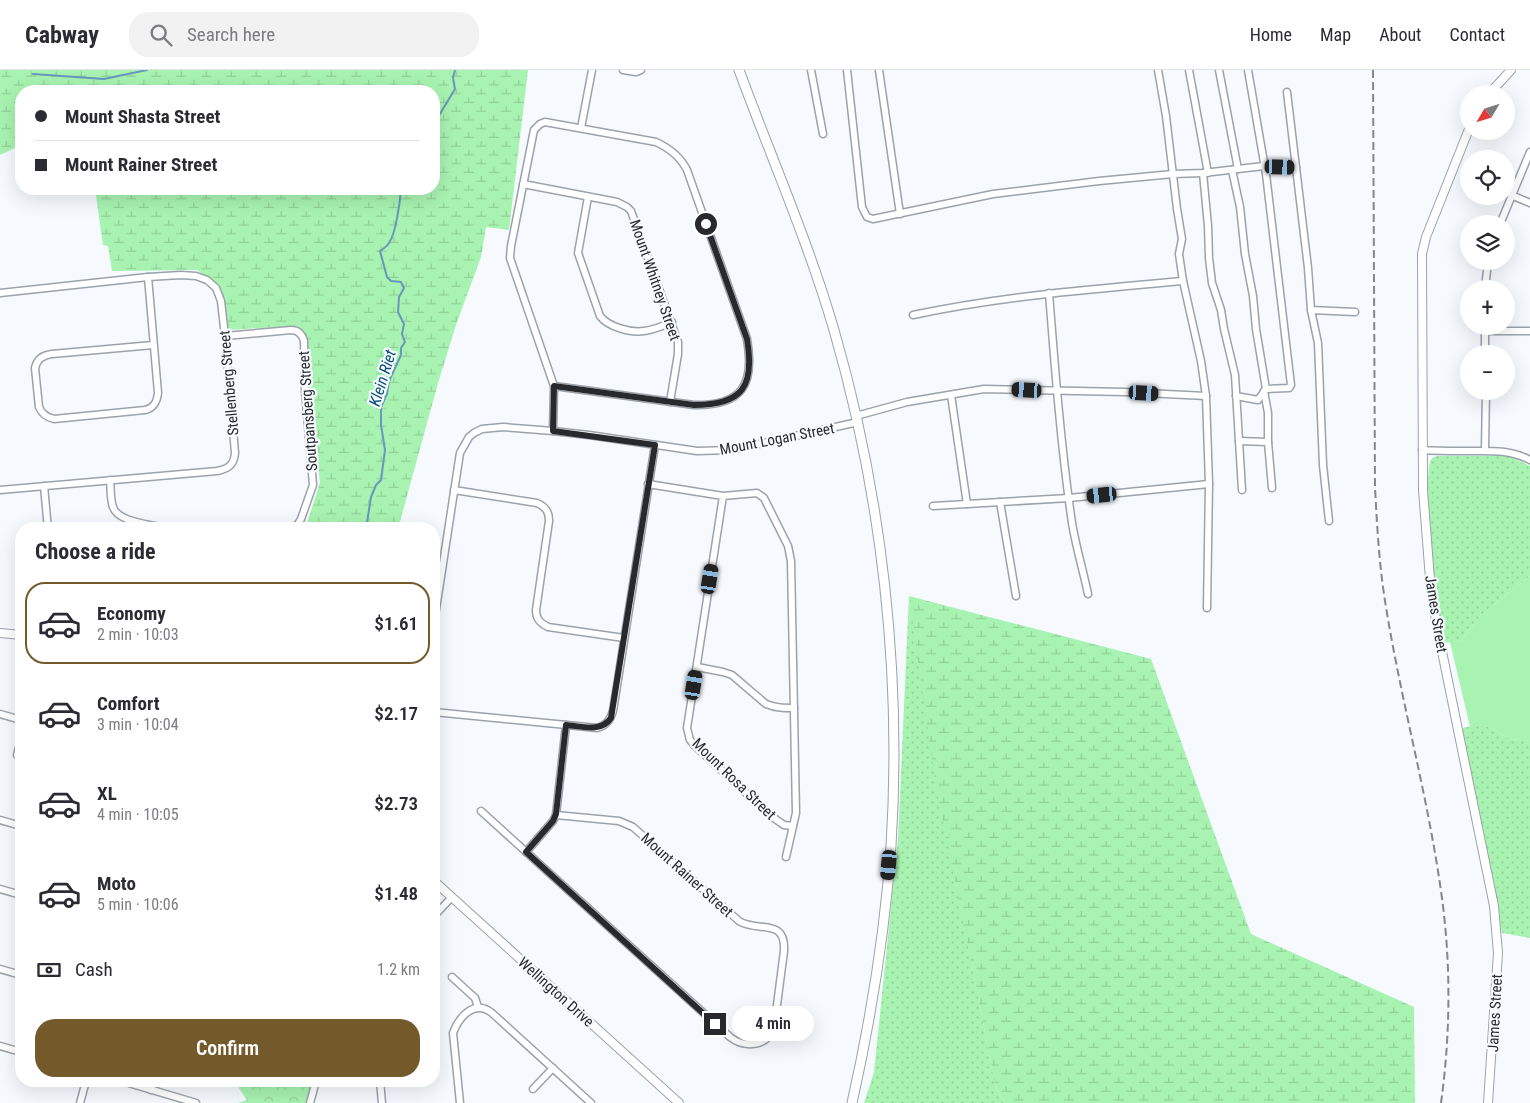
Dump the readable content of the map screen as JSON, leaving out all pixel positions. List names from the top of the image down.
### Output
{
  "streets": {
    "street": [
      "Mount Whitney Street",
      "Stellenberg Street",
      "Soutpansberg Street",
      "Mount Logan Street",
      "James Street",
      "Mount Rosa Street",
      "Mount Rainer Street",
      "Wellington Drive"
    ]
  },
  "crossings": [
    ["Stellenberg Street", "Soutpansberg Street"]
  ],
  "water": ["Klein Riet"],
  "north": "bottom left",
  "page": {
    "header": "Cabway",
    "search": "Search here",
    "nav": [
      "Home",
      "Map",
      "About",
      "Contact"
    ],
    "map_buttons": ["+", "−"],
    "banner": ["Mount Shasta Street", "Mount Rainer Street"],
    "heading": "Choose a ride",
    "list": [
      {
        "name": "Economy",
        "note": "2 min · 10:03",
        "value": "$1.61"
      },
      {
        "name": "Comfort",
        "note": "3 min · 10:04",
        "value": "$2.17"
      },
      {
        "name": "XL",
        "note": "4 min · 10:05",
        "value": "$2.73"
      },
      {
        "name": "Moto",
        "note": "5 min · 10:06",
        "value": "$1.48"
      }
    ],
    "pay": ["Cash", "1.2 km"],
    "bubble": "4 min",
    "buttons": "Confirm"
  }
}
